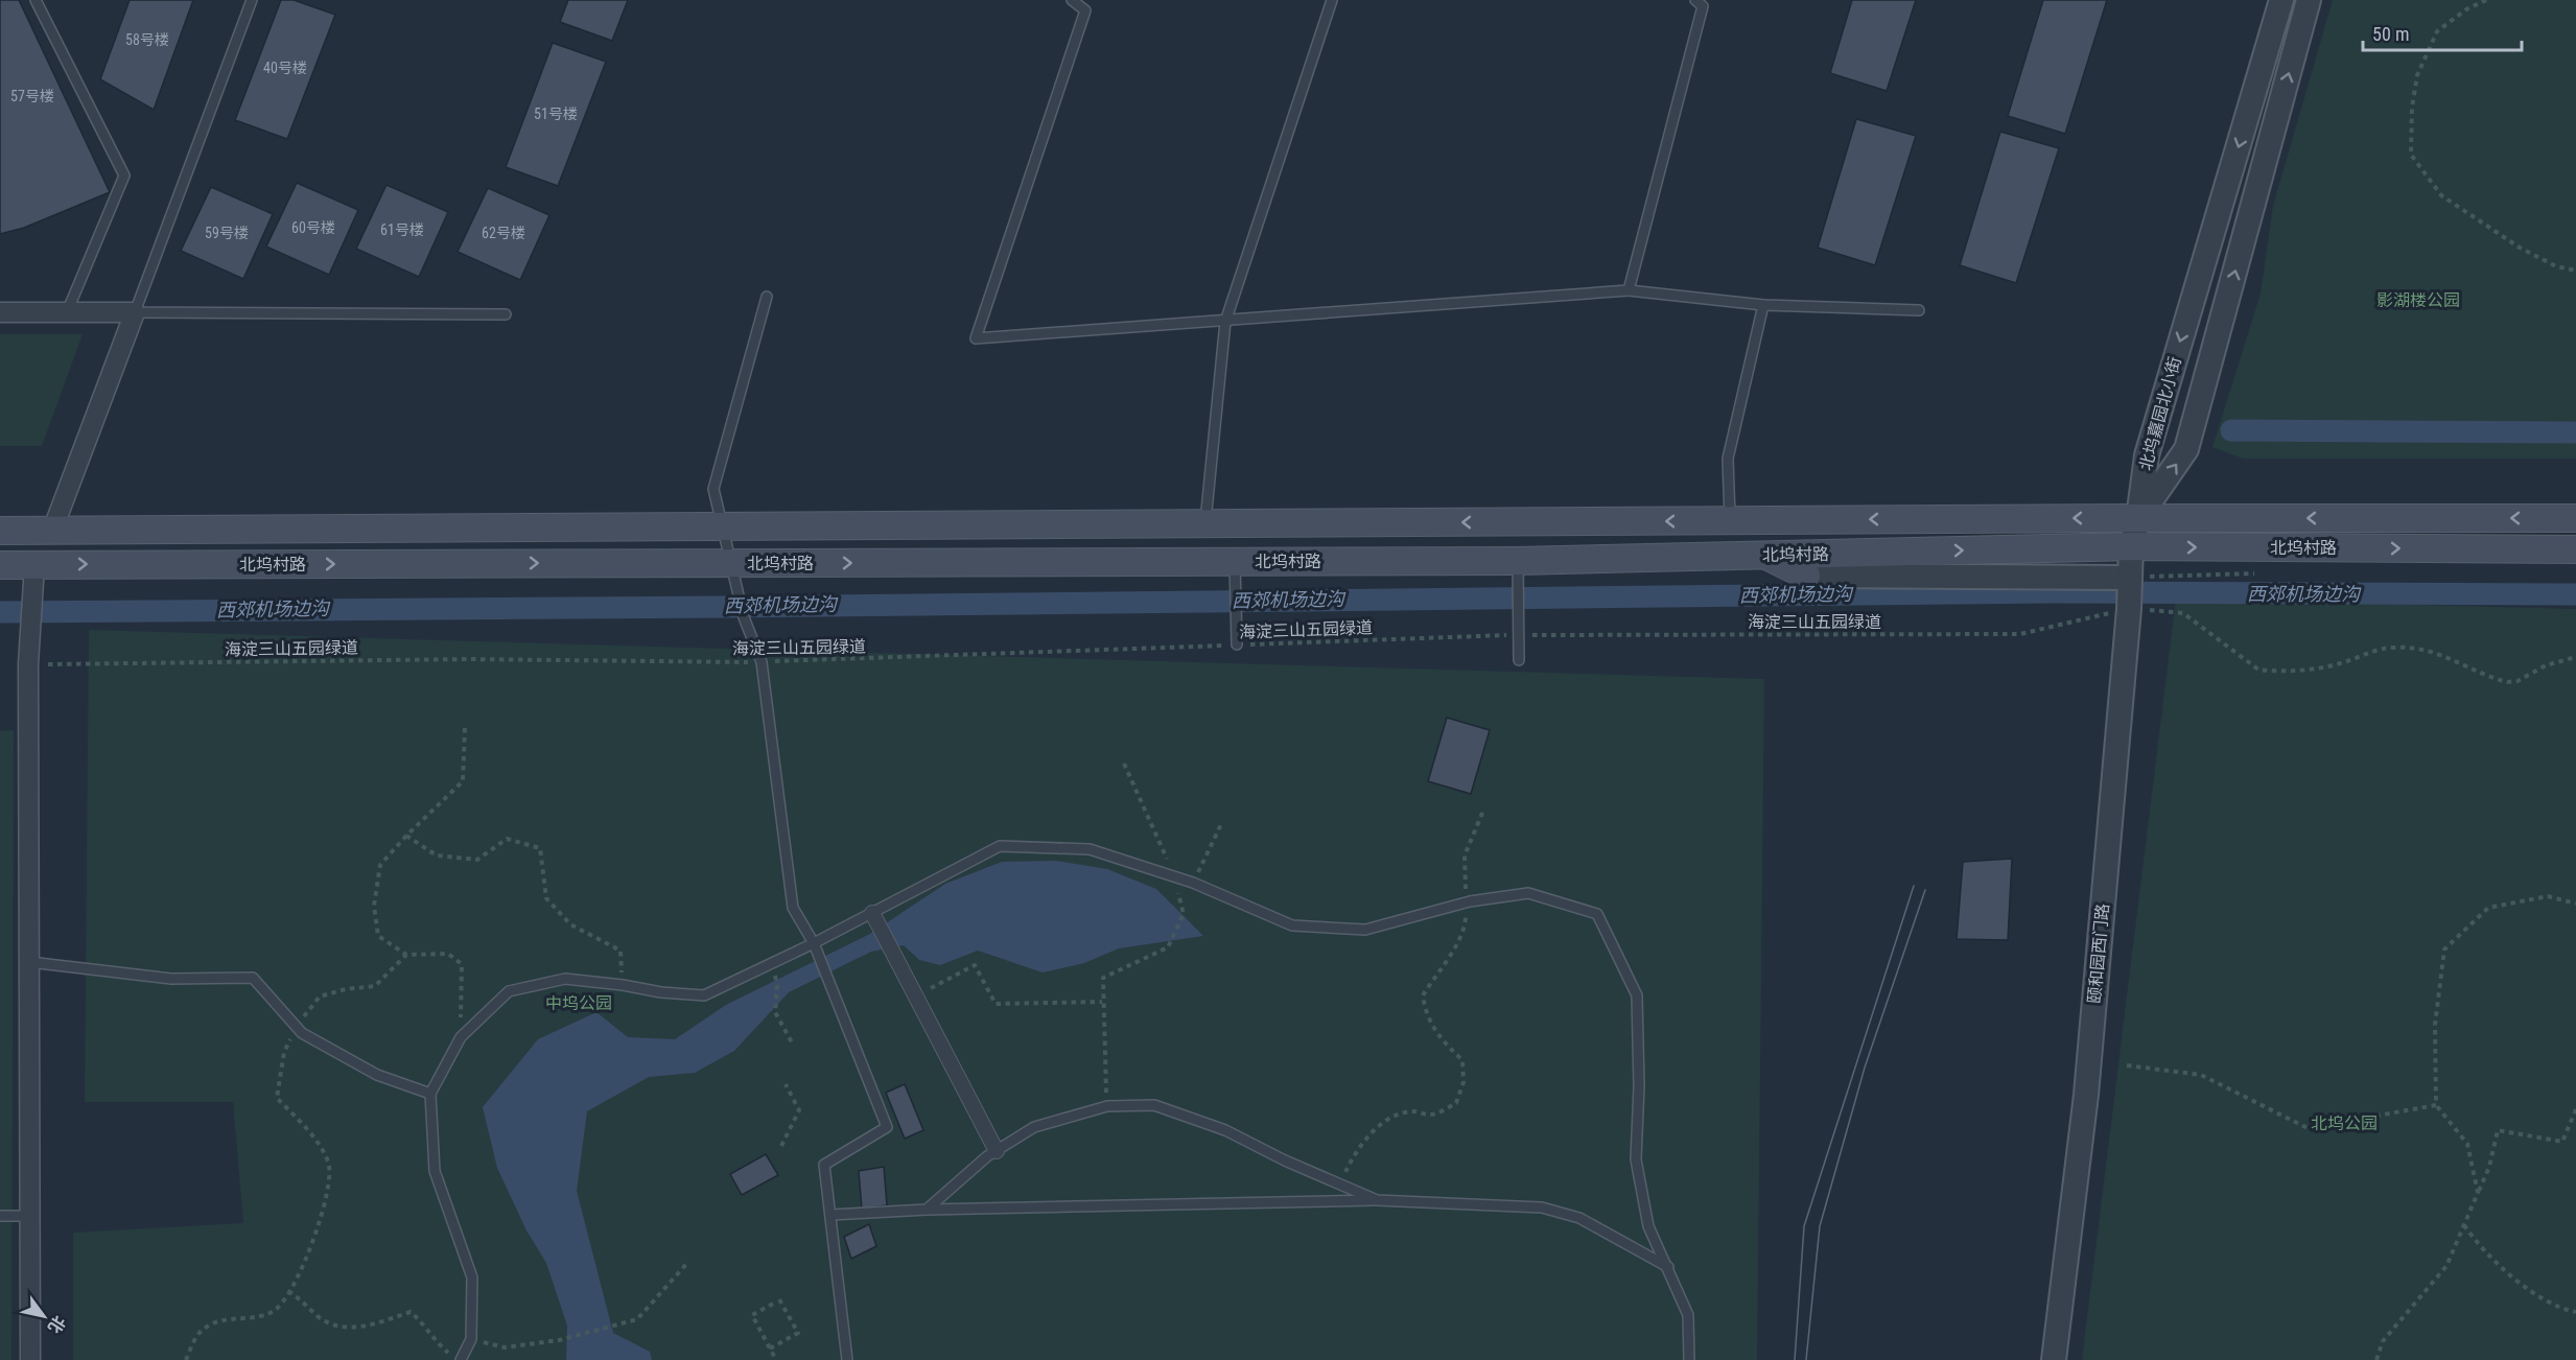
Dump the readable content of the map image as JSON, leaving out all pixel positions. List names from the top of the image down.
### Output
{
  "streets": {
    "main road": ["北坞村路"],
    "street": ["北坞嘉园北小街", "颐和园西门路"],
    "path": ["海淀三山五园绿道"]
  },
  "crossings": [
    ["北坞嘉园北小街", "北坞村路"],
    ["北坞嘉园北小街", "颐和园西门路"],
    ["北坞村路", "颐和园西门路"],
    ["海淀三山五园绿道", "颐和园西门路"]
  ],
  "water": ["西郊机场边沟"],
  "parks": ["影湖楼公园", "中坞公园", "北坞公园"],
  "house_numbers": [
    "58号楼",
    "40号楼",
    "57号楼",
    "51号楼",
    "60号楼",
    "61号楼",
    "59号楼",
    "62号楼"
  ],
  "scale_bar": "50 m",
  "north": "bottom right"
}
